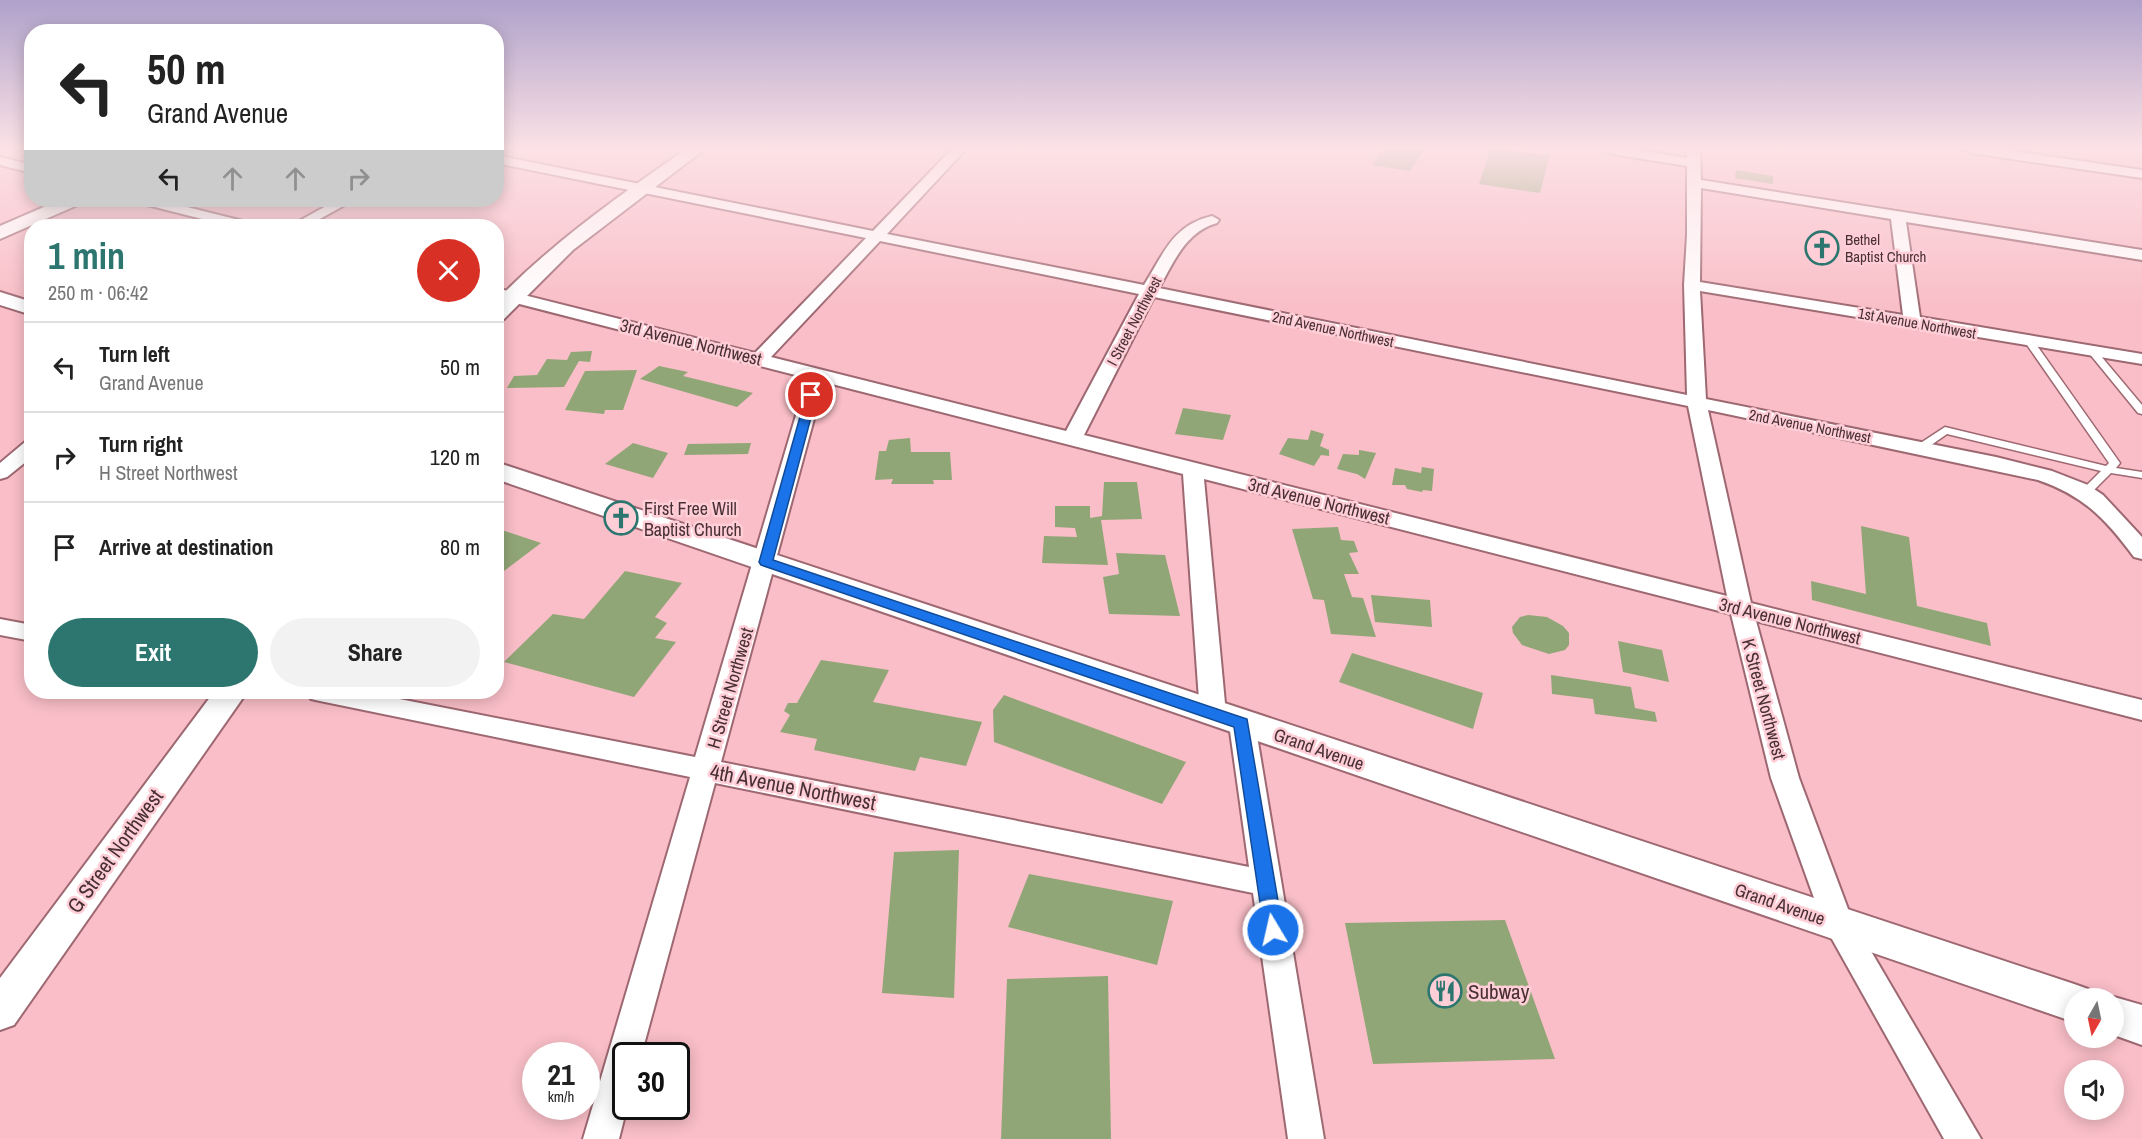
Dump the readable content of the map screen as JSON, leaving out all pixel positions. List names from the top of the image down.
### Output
{
  "streets": {
    "street": [
      "I Street Northwest",
      "1st Avenue Northwest",
      "2nd Avenue Northwest",
      "3rd Avenue Northwest",
      "H Street Northwest",
      "K Street Northwest",
      "Grand Avenue",
      "4th Avenue Northwest",
      "G Street Northwest"
    ]
  },
  "crossings": [
    ["I Street Northwest", "2nd Avenue Northwest"],
    ["I Street Northwest", "3rd Avenue Northwest"],
    ["1st Avenue Northwest", "K Street Northwest"],
    ["2nd Avenue Northwest", "K Street Northwest"],
    ["3rd Avenue Northwest", "H Street Northwest"],
    ["3rd Avenue Northwest", "K Street Northwest"],
    ["H Street Northwest", "Grand Avenue"],
    ["H Street Northwest", "4th Avenue Northwest"],
    ["K Street Northwest", "Grand Avenue"]
  ],
  "places": {
    "church": ["Bethel Baptist Church", "First Free Will Baptist Church"],
    "restaurant": ["Subway"]
  },
  "north": "bottom",
  "page": {
    "turn": ["50 m", "Grand Avenue"],
    "heading": ["1 min", "250 m · 06:42"],
    "list": [
      {
        "name": "Turn left",
        "note": "Grand Avenue",
        "value": "50 m"
      },
      {
        "name": "Turn right",
        "note": "H Street Northwest",
        "value": "120 m"
      },
      {
        "name": "Arrive at destination",
        "value": "80 m"
      }
    ],
    "buttons": ["Exit", "Share"],
    "speed": "21 km/h",
    "limit": "30"
  }
}
